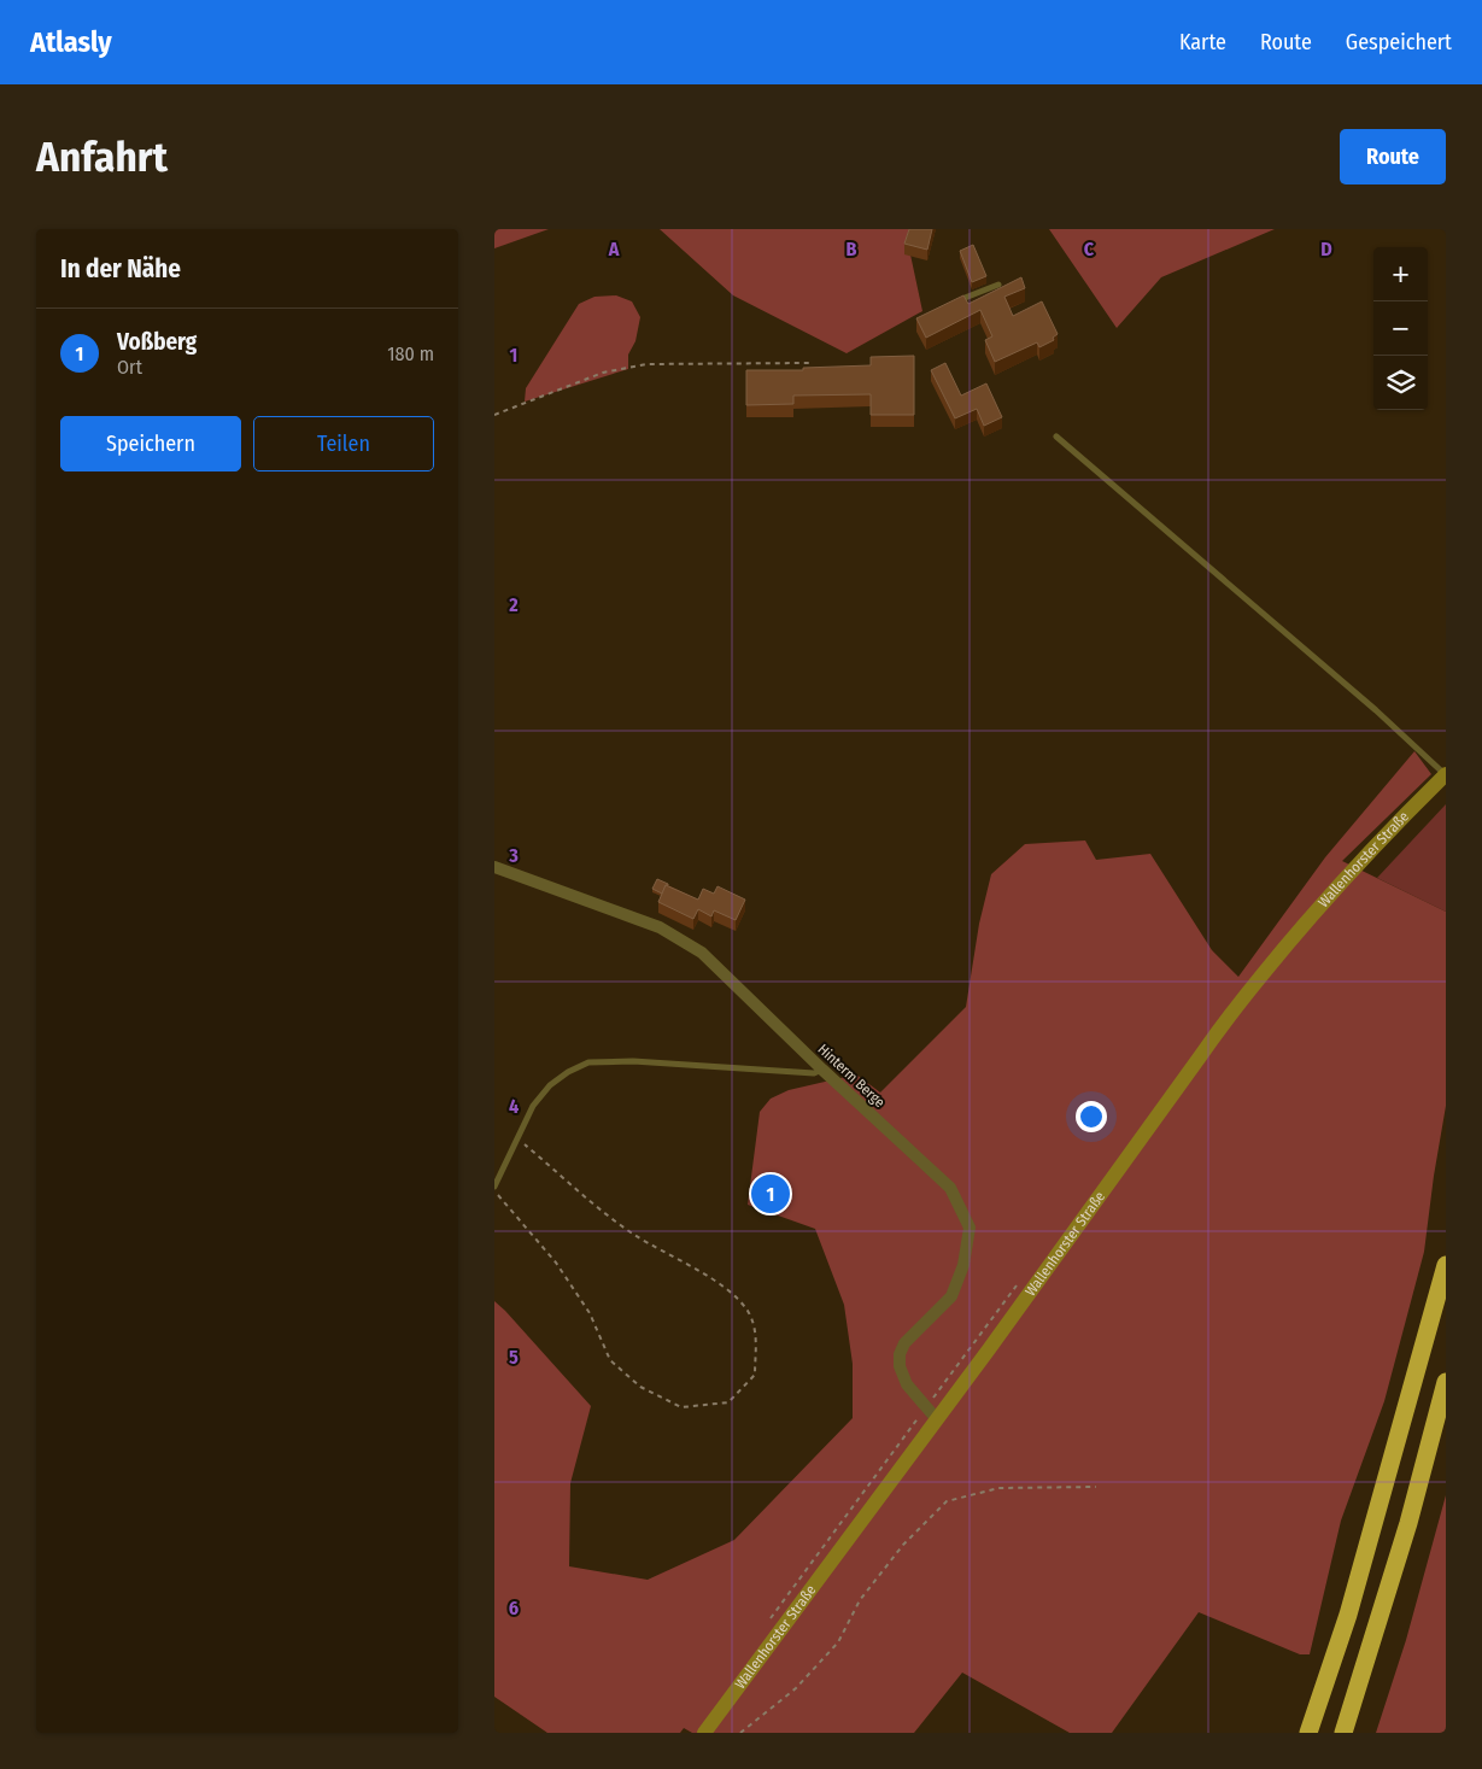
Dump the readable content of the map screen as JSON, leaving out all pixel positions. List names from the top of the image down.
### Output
{
  "streets": {
    "main road": ["Wallenhorster Straße"],
    "street": ["Hinterm Berge"]
  },
  "crossings": [
    ["Wallenhorster Straße", "Hinterm Berge"]
  ],
  "page": {
    "header": "Atlasly",
    "nav": ["Karte", "Route", "Gespeichert"],
    "buttons": [
      "Route",
      ["Speichern", "Teilen"]
    ],
    "title": "Anfahrt",
    "heading": "In der Nähe",
    "map_buttons": ["+", "−"],
    "list": [
      {
        "mark": "1",
        "name": "Voßberg",
        "note": "Ort",
        "value": "180 m"
      }
    ],
    "pins": "1"
  },
  "grid": {
    "columns": [
      "A",
      "B",
      "C",
      "D"
    ],
    "rows": [
      "1",
      "2",
      "3",
      "4",
      "5",
      "6"
    ]
  }
}
